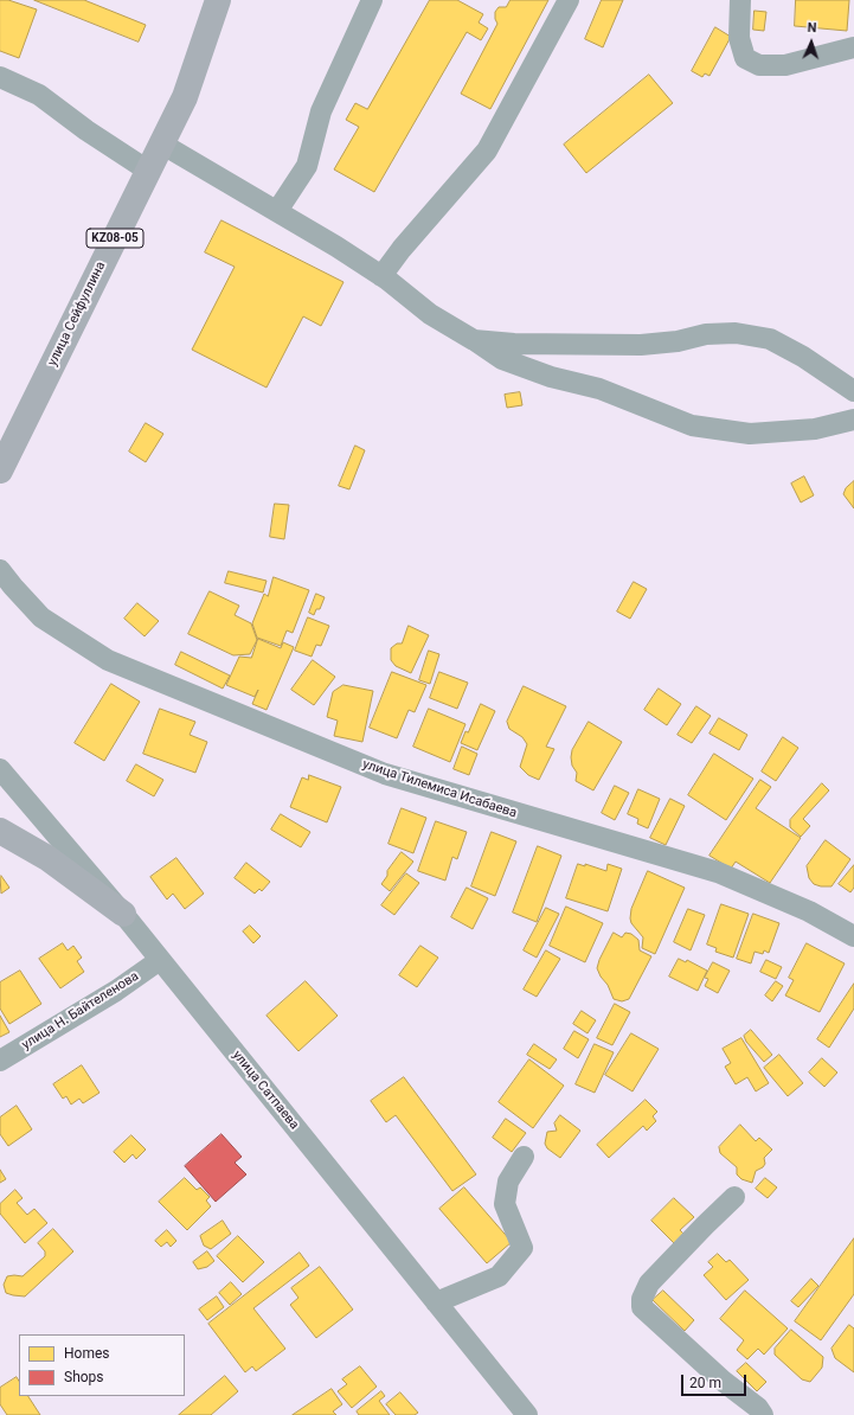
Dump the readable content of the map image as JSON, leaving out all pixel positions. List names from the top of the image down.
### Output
{
  "streets": {
    "main road": ["KZ08-05", "улица Сейфуллина"],
    "street": ["улица Тилемиса Исабаева", "улица Н. Байтеленова", "улица Сатпаева"]
  },
  "crossings": [
    ["улица Н. Байтеленова", "улица Сатпаева"]
  ],
  "legend": ["Homes", "Shops"],
  "scale_bar": "20 m",
  "north": "top"
}
